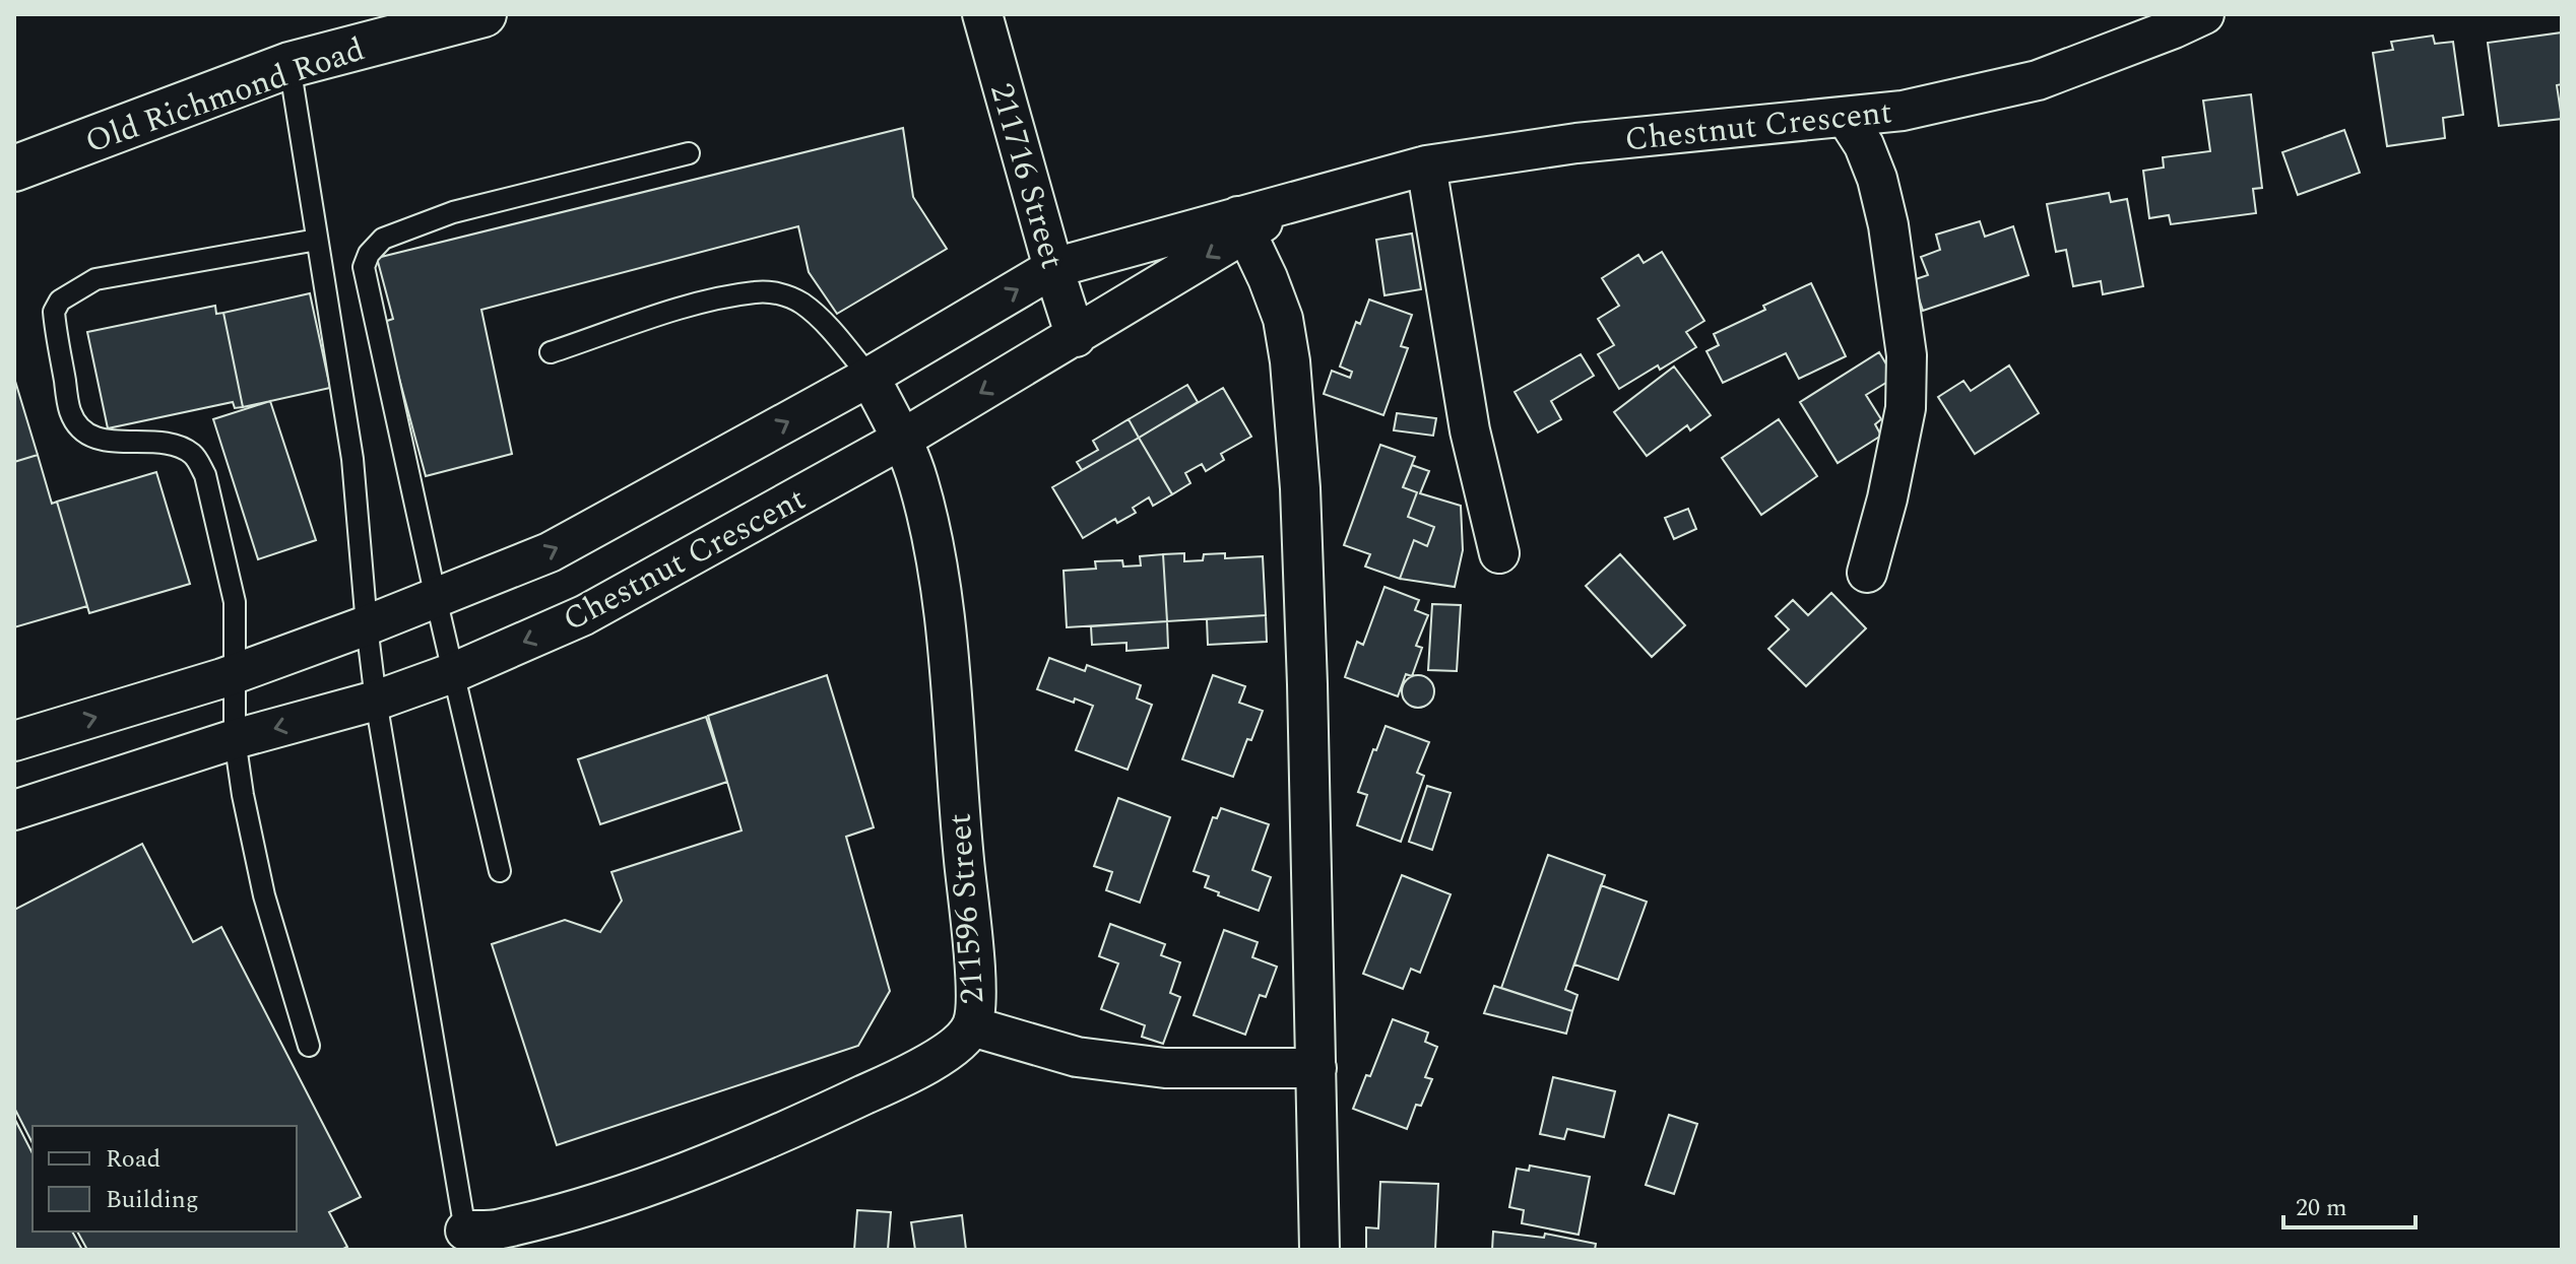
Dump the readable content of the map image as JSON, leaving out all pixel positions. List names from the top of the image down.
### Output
{
  "streets": {
    "street": [
      "Old Richmond Road",
      "Chestnut Crescent",
      "211716 Street",
      "211596 Street"
    ]
  },
  "crossings": [
    ["Chestnut Crescent", "211716 Street"],
    ["Chestnut Crescent", "211596 Street"]
  ],
  "legend": ["Road", "Building"],
  "scale_bar": "20 m"
}
